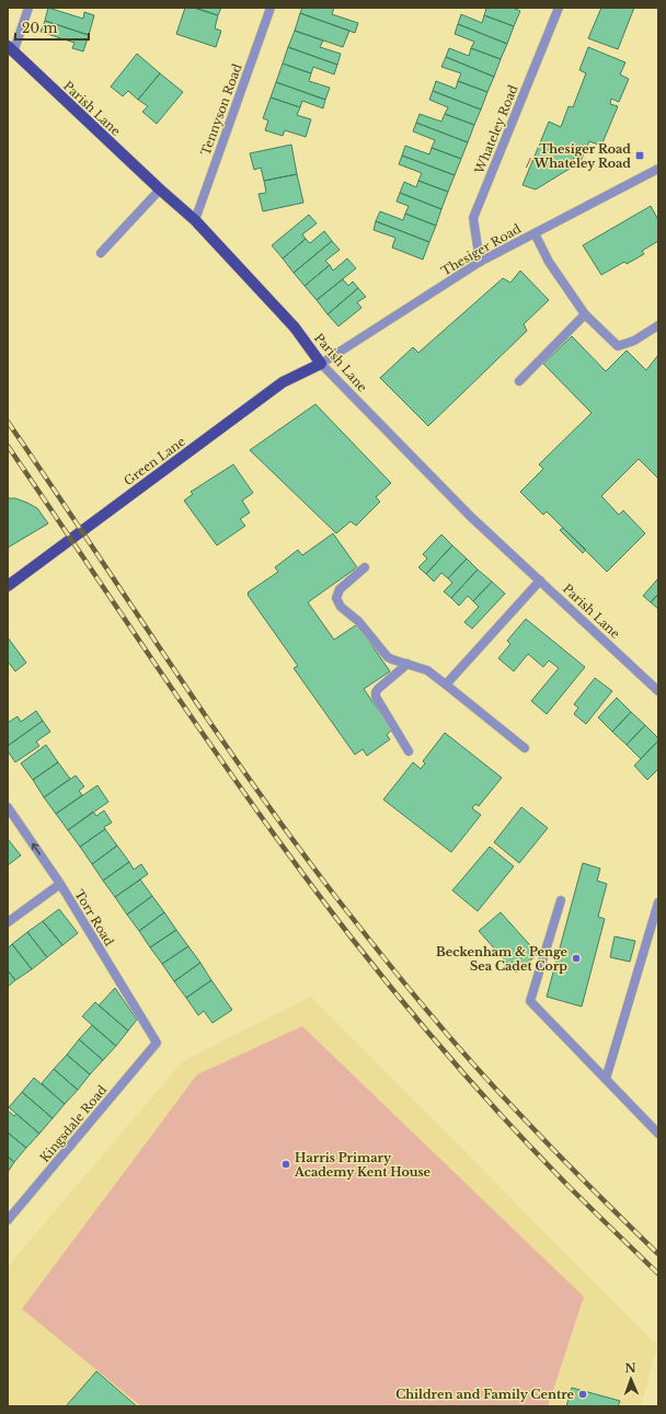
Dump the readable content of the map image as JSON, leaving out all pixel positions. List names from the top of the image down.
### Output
{
  "streets": {
    "main road": ["Parish Lane", "Green Lane"],
    "street": [
      "Tennyson Road",
      "Whateley Road",
      "Thesiger Road",
      "Torr Road",
      "Kingsdale Road"
    ]
  },
  "crossings": [
    ["Parish Lane", "Tennyson Road"],
    ["Parish Lane", "Thesiger Road"],
    ["Parish Lane", "Green Lane"],
    ["Whateley Road", "Thesiger Road"],
    ["Thesiger Road", "Green Lane"],
    ["Torr Road", "Kingsdale Road"]
  ],
  "places": {
    "transit": ["Thesiger Road / Whateley Road"],
    "other": ["Beckenham & Penge Sea Cadet Corp", "Harris Primary Academy Kent House", "Children and Family Centre"]
  },
  "scale_bar": "20 m",
  "north": "top"
}
